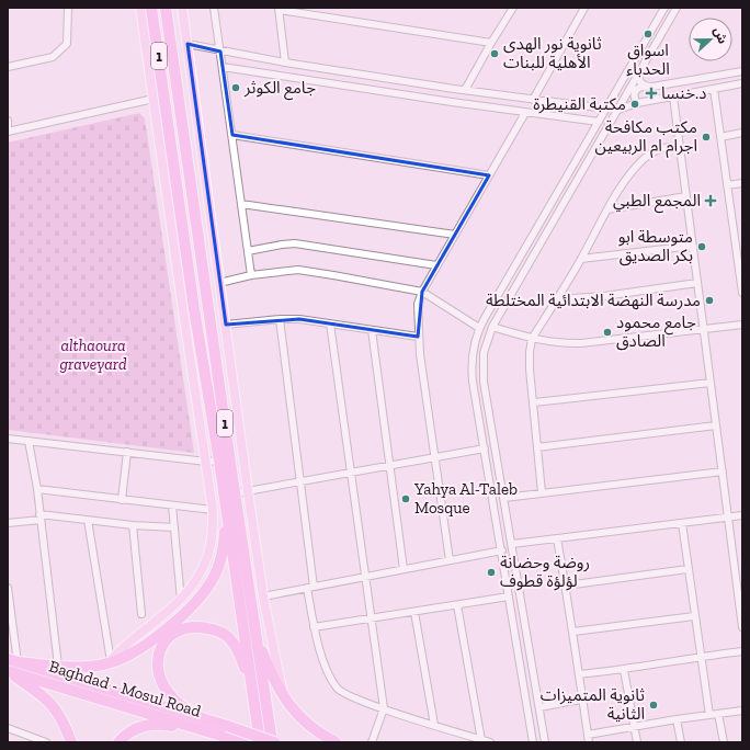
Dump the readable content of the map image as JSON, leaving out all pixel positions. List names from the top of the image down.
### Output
{
  "streets": {
    "highway": ["1", "Baghdad - Mosul Road"]
  },
  "parks": ["althaoura graveyard"],
  "places": {
    "other": [
      "اسواق الحدباء",
      "ثانوية نور الهدى الأهلية للبنات",
      "جامع الكوثر",
      "مكتبة القنيطرة",
      "مكتب مكافحة اجرام ام الربيعين",
      "متوسطة ابو بكر الصديق",
      "مدرسة النهضة الابتدائية المختلطة",
      "جامع محمود الصادق",
      "Yahya Al-Taleb Mosque",
      "روضة وحضانة لؤلؤة قطوف",
      "ثانوية المتميزات الثانية"
    ],
    "health": ["د.خنسا", "المجمع الطبي"]
  },
  "north": "right"
}
